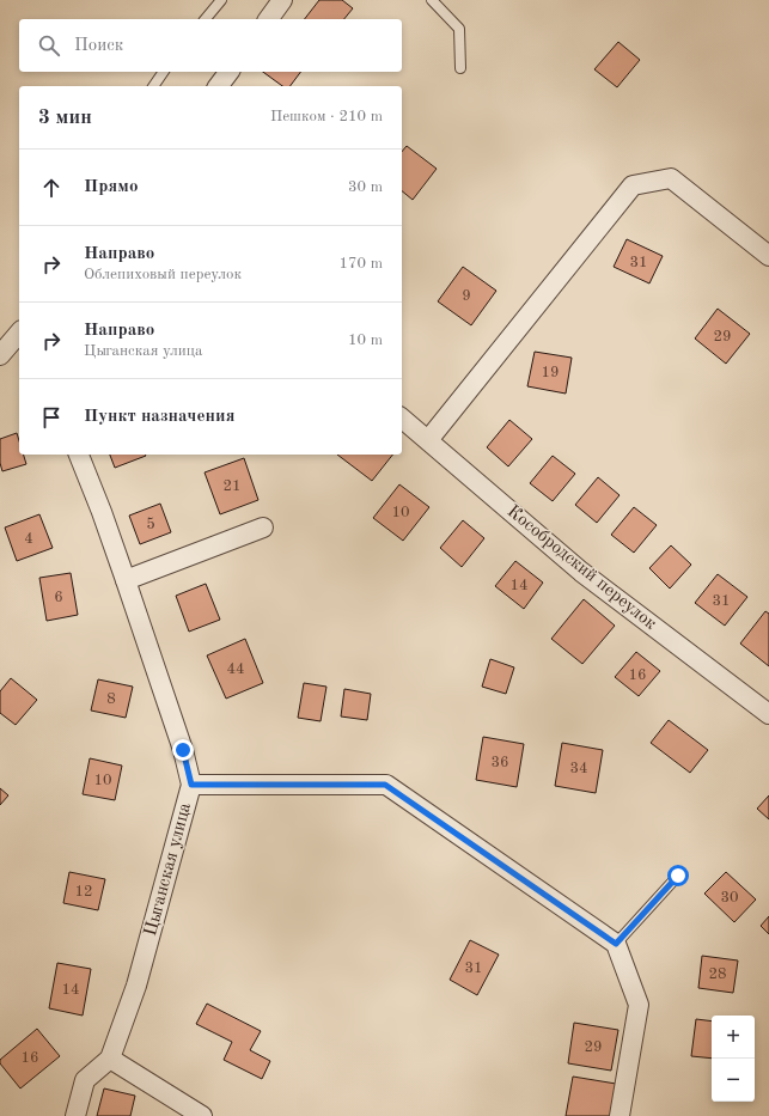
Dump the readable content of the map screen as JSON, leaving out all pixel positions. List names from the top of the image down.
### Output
{
  "streets": {
    "street": ["Кособродский переулок", "Цыганская улица"]
  },
  "house_numbers": [
    "31",
    "9",
    "29",
    "19",
    "21",
    "10",
    "5",
    "4",
    "14",
    "6",
    "31",
    "44",
    "16",
    "8",
    "36",
    "34",
    "10",
    "12",
    "30",
    "31",
    "28",
    "14",
    "29",
    "16"
  ],
  "page": {
    "search": "Поиск",
    "heading": ["3 мин", "Пешком · 210 m"],
    "list": [
      ["Прямо", "30 m"],
      ["Направо", "Облепиховый переулок", "170 m"],
      ["Направо", "Цыганская улица", "10 m"],
      "Пункт назначения"
    ],
    "map_buttons": ["+", "−"]
  }
}
